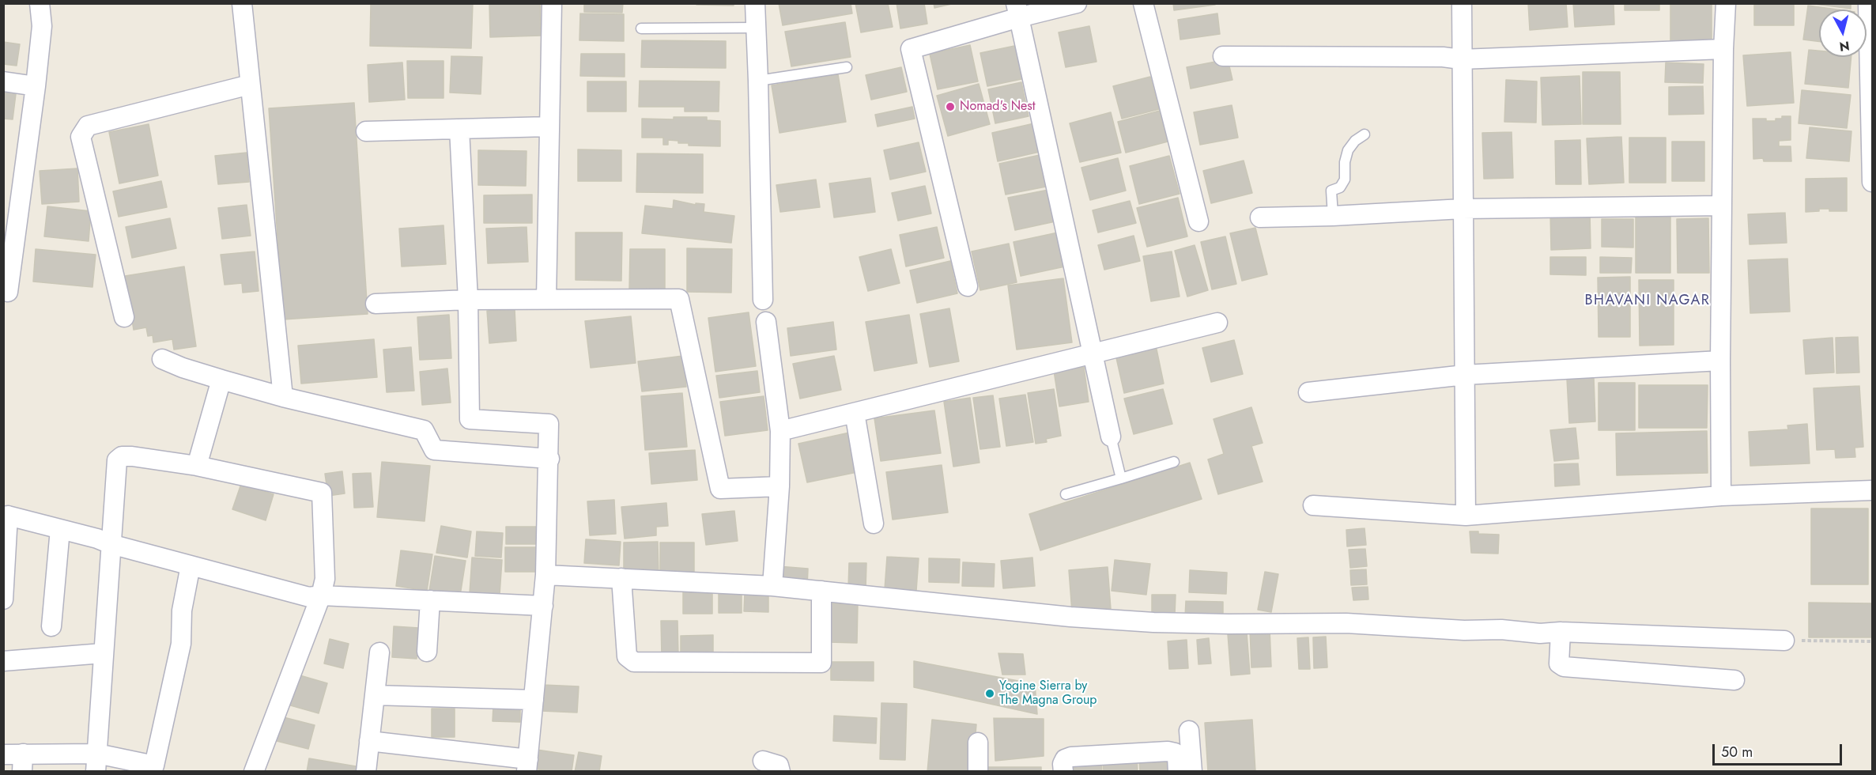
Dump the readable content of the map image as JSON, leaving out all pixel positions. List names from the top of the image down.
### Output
{
  "districts": ["BHAVANI NAGAR"],
  "places": ["Nomad's Nest", "Yogine Sierra by The Magna Group"],
  "scale_bar": "50 m",
  "north": "bottom"
}
